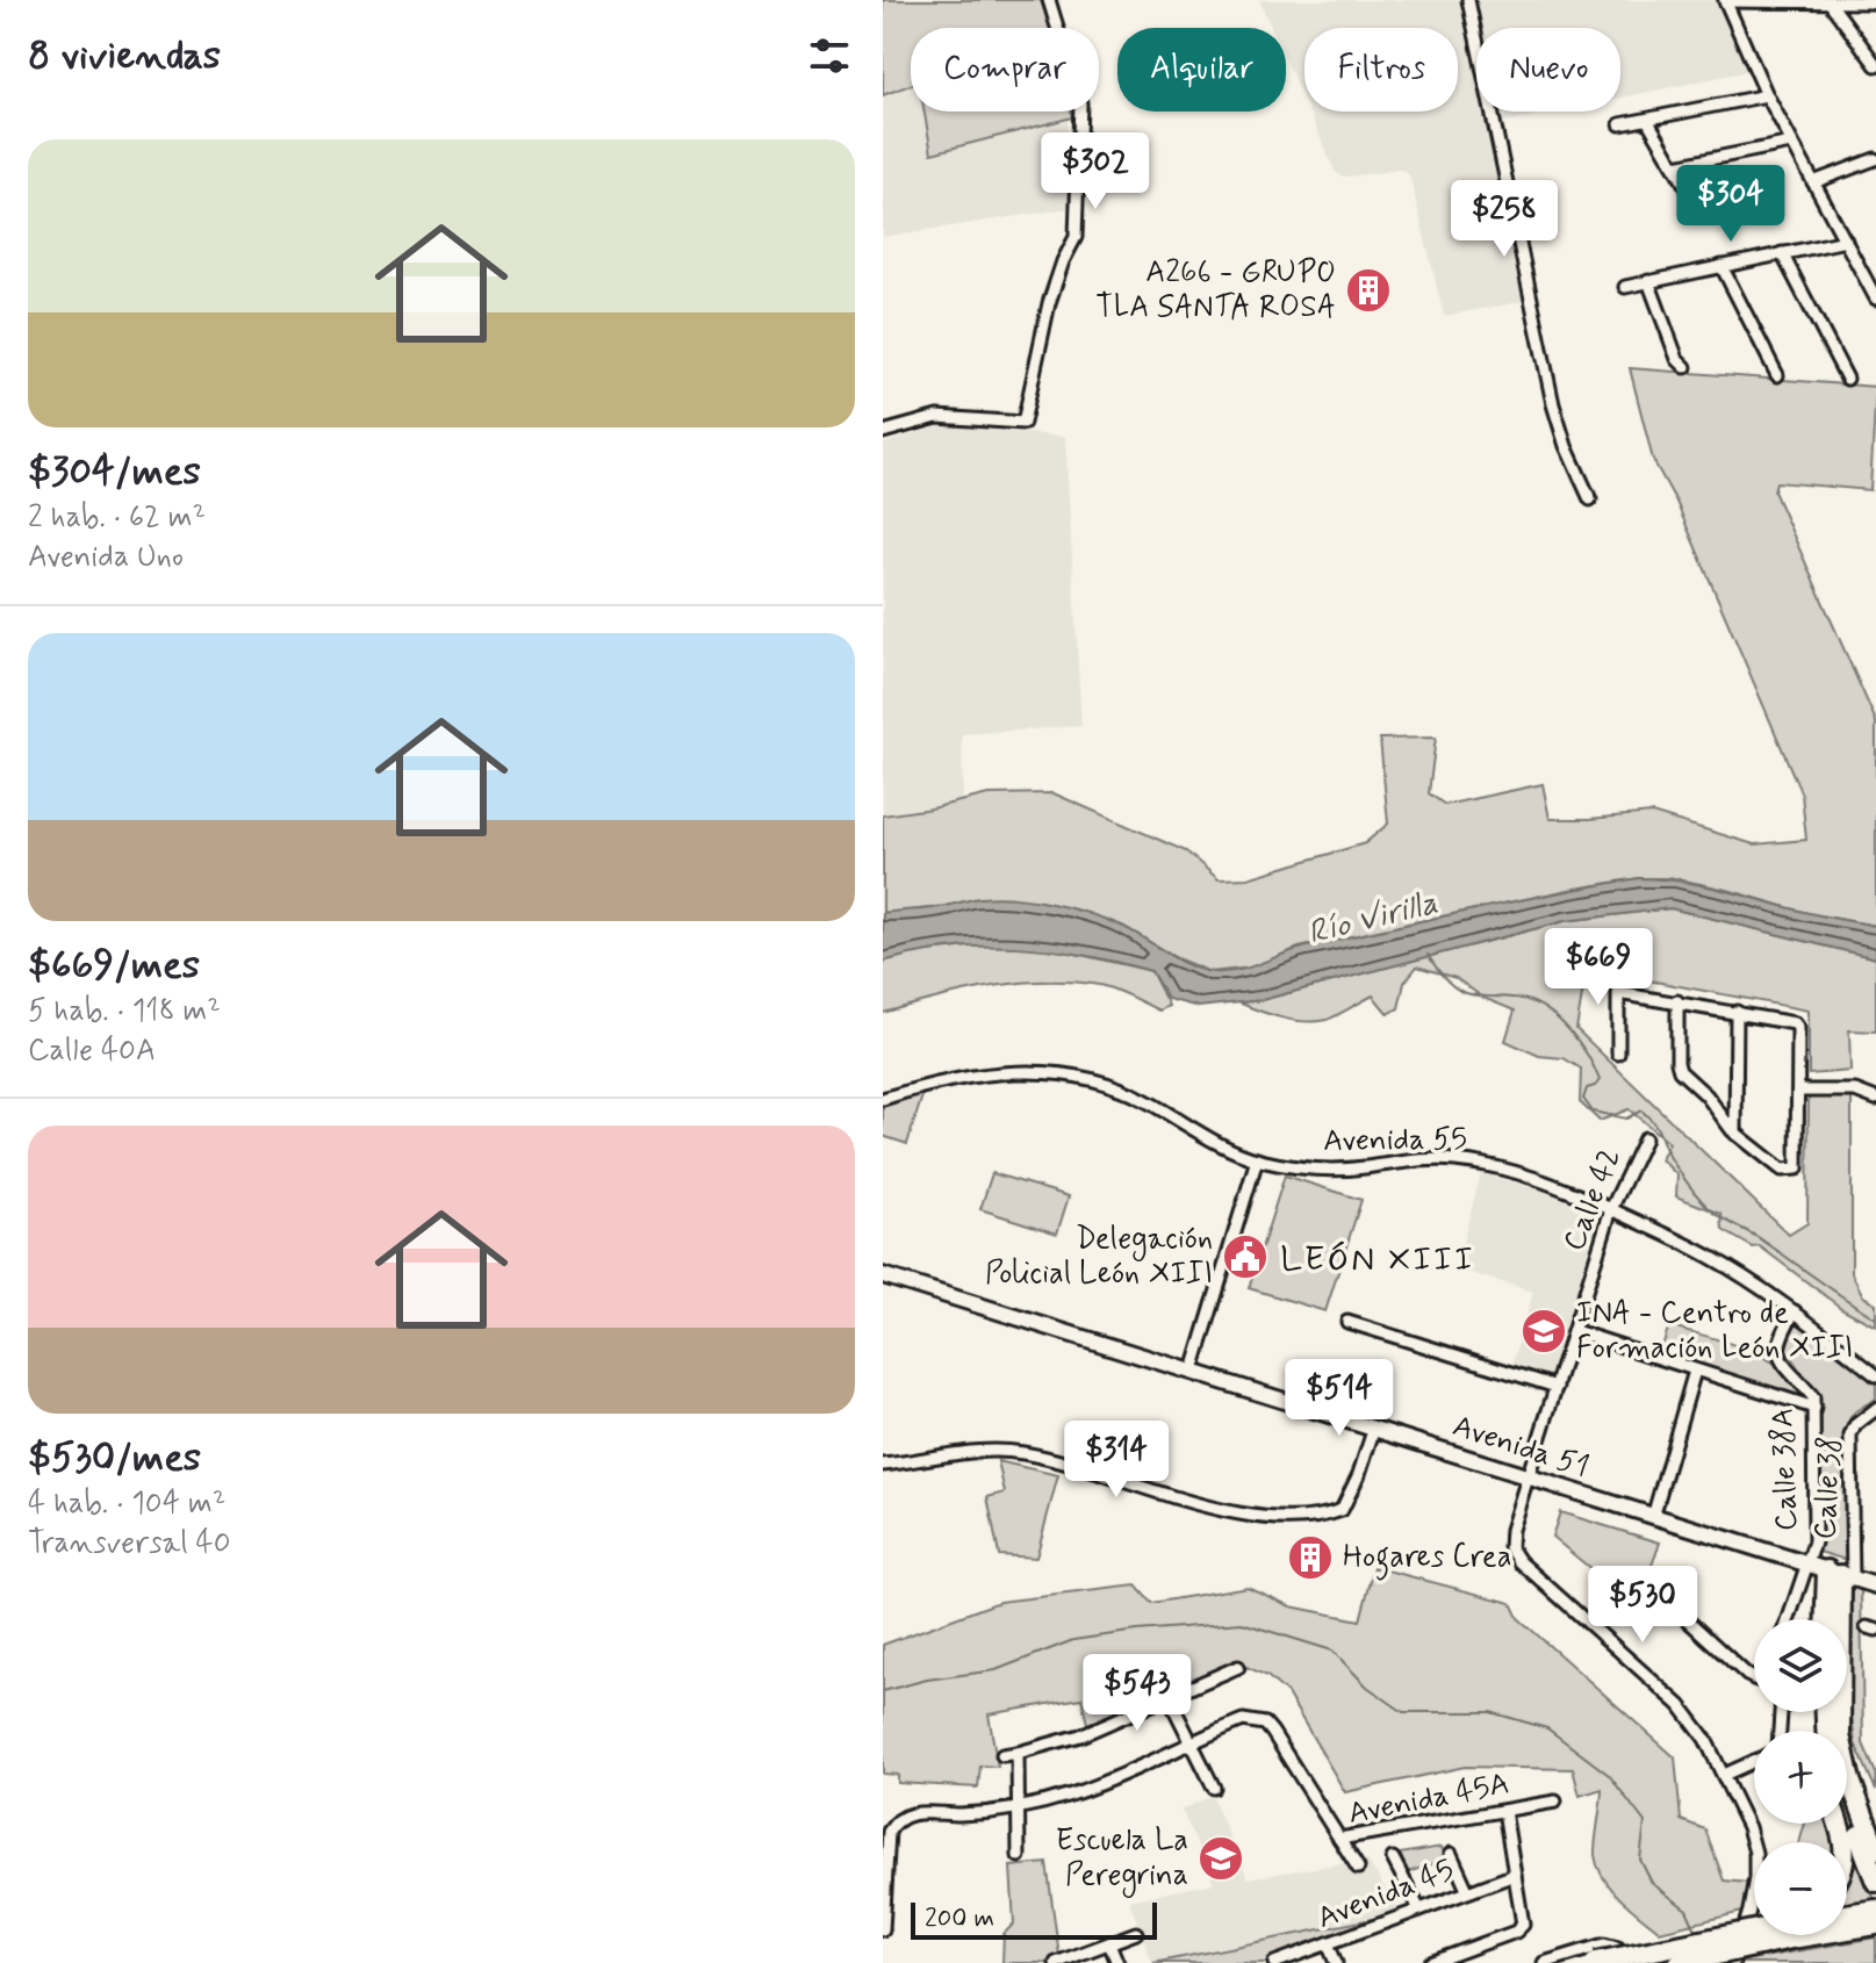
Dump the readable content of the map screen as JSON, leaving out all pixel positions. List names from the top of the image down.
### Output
{
  "streets": {
    "street": [
      "Avenida 55",
      "Calle 42",
      "Avenida 51",
      "Calle 38A",
      "Calle 38",
      "Avenida 45A",
      "Avenida 45"
    ]
  },
  "crossings": [
    ["Avenida 55", "Calle 42"],
    ["Avenida 55", "Calle 38A"],
    ["Calle 42", "Avenida 51"],
    ["Avenida 51", "Calle 38A"],
    ["Avenida 51", "Calle 38"]
  ],
  "districts": ["LEÓN XIII"],
  "water": ["Río Virilla"],
  "places": {
    "building": ["A266 - GRUPO TLA SANTA ROSA", "Hogares Crea"],
    "public building": ["Delegación Policial León XIII"],
    "school or university": ["INA - Centro de Formación León XIII", "Escuela La Peregrina"]
  },
  "scale_bar": "200 m",
  "page": {
    "heading": "8 viviendas",
    "chip": [
      "Comprar",
      "Alquilar",
      "Filtros",
      "Nuevo"
    ],
    "list": [
      {
        "name": "$304/mes",
        "note": "2 hab. · 62 m² · Avenida Uno"
      },
      {
        "name": "$669/mes",
        "note": "5 hab. · 118 m² · Calle 40A"
      },
      {
        "name": "$530/mes",
        "note": "4 hab. · 104 m² · Transversal 40"
      }
    ],
    "price": [
      "$302",
      "$304",
      "$258",
      "$669",
      "$514",
      "$314",
      "$530",
      "$543"
    ],
    "map_buttons": ["+", "−"],
    "scale": "200 m"
  }
}
